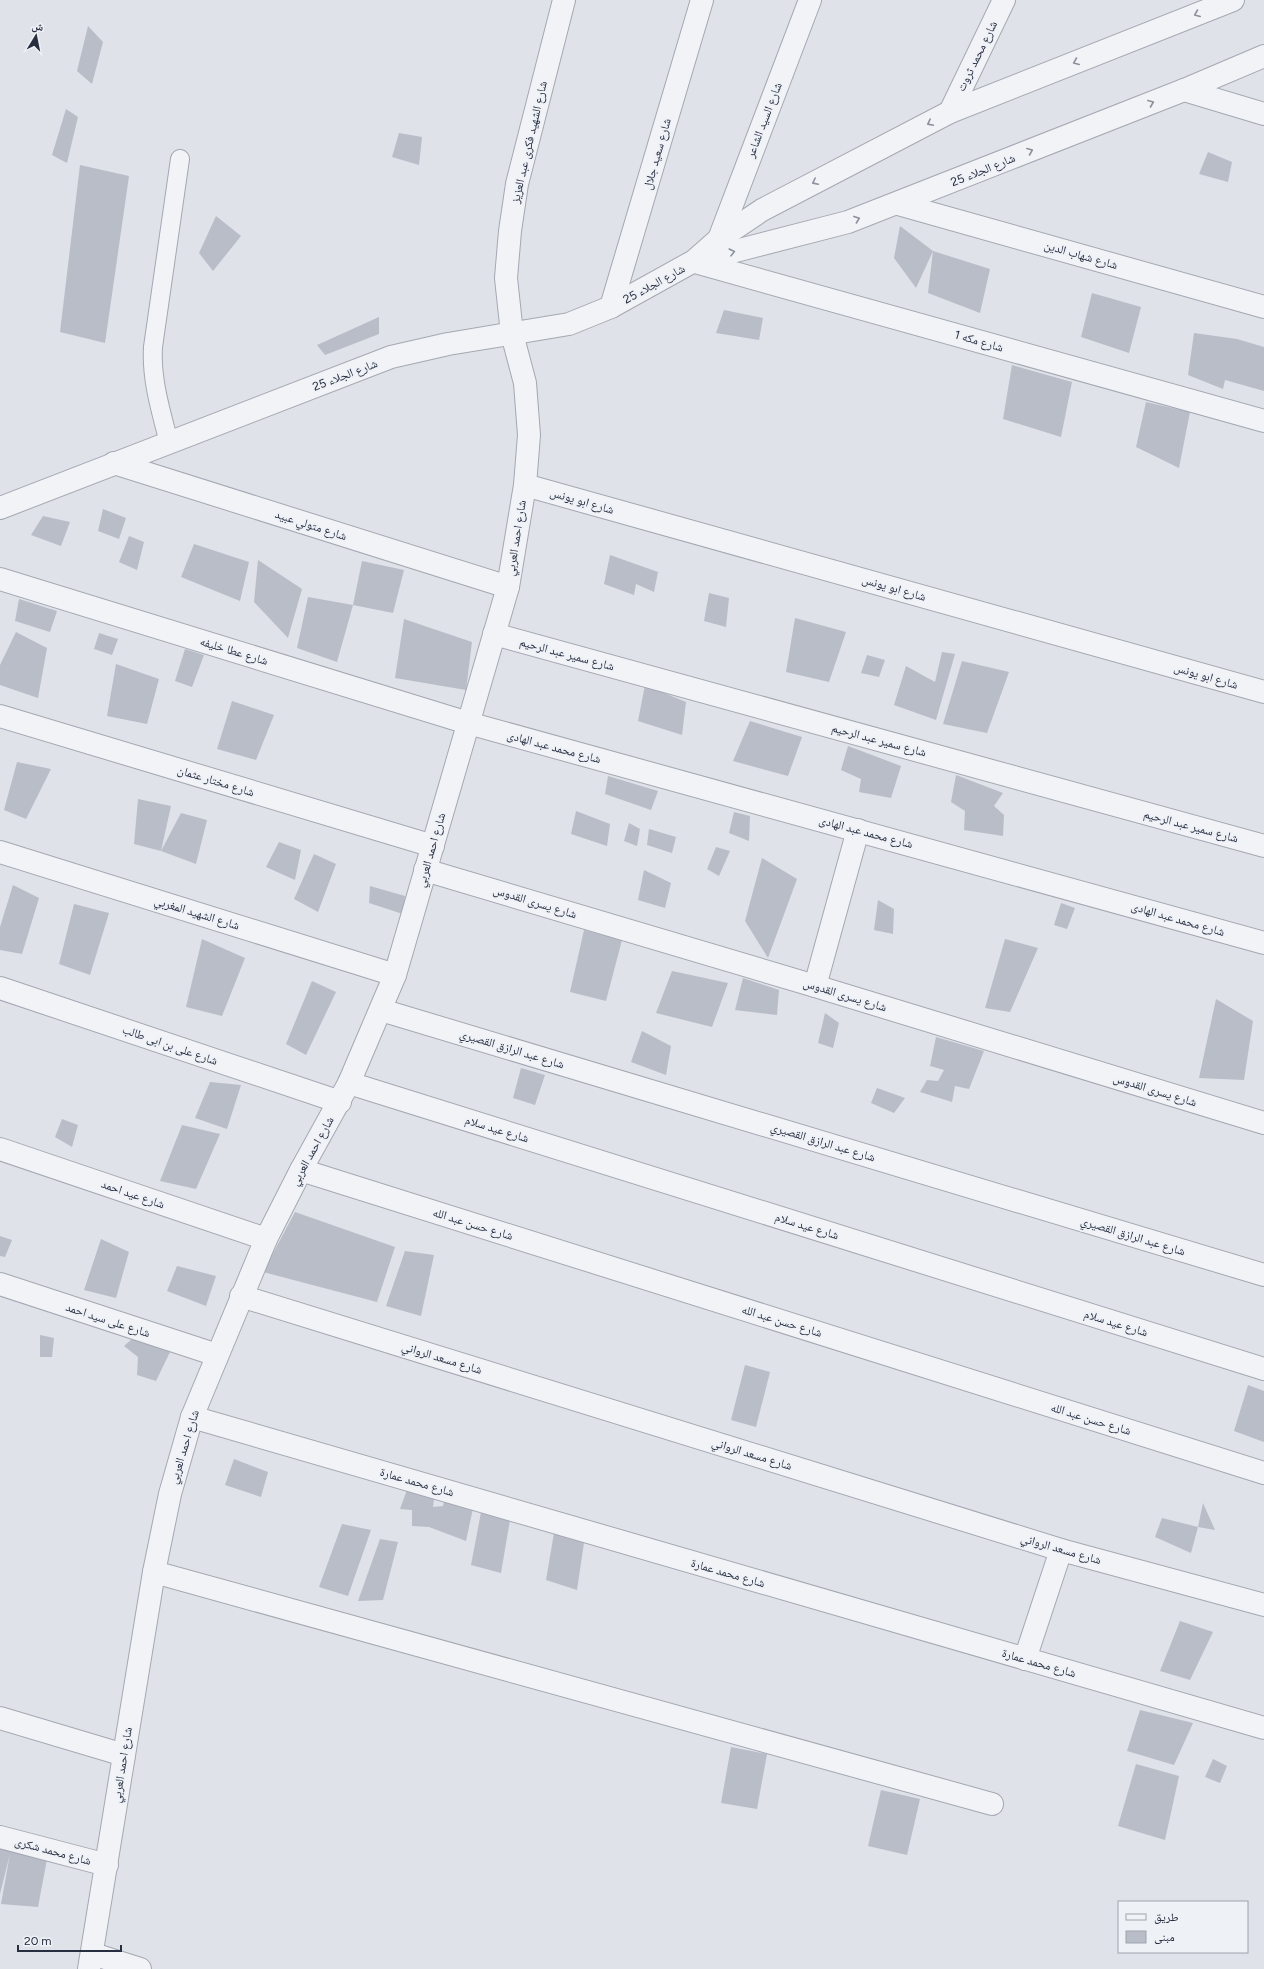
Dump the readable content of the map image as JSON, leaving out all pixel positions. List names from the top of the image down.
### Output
{
  "streets": {
    "street": [
      "شارع محمد ثروت",
      "شارع السيد الشاعر",
      "شارع الشهيد فكرى عبد العزيز",
      "شارع سعيد جلال",
      "شارع الجلاء 25",
      "شارع شهاب الدين",
      "شارع مكه 1",
      "شارع ابو يونس",
      "شارع متولي عبيد",
      "شارع احمد العربي",
      "شارع عطا خليفه",
      "شارع سمير عبد الرحيم",
      "شارع محمد عبد الهادى",
      "شارع مختار عثمان",
      "شارع يسرى القدوس",
      "شارع الشهيد المغربي",
      "شارع على بن ابى طالب",
      "شارع عبد الرازق القصيري",
      "شارع عيد سلام",
      "شارع عيد احمد",
      "شارع حسن عبد الله",
      "شارع على سيد احمد",
      "شارع مسعد الرواني",
      "شارع محمد عمارة",
      "شارع محمد شكرى"
    ]
  },
  "crossings": [
    ["شارع محمد ثروت", "شارع الجلاء 25"],
    ["شارع السيد الشاعر", "شارع الجلاء 25"],
    ["شارع الشهيد فكرى عبد العزيز", "شارع الجلاء 25"],
    ["شارع الشهيد فكرى عبد العزيز", "شارع احمد العربي"],
    ["شارع سعيد جلال", "شارع الجلاء 25"],
    ["شارع الجلاء 25", "شارع شهاب الدين"],
    ["شارع الجلاء 25", "شارع مكه 1"],
    ["شارع الجلاء 25", "شارع متولي عبيد"],
    ["شارع الجلاء 25", "شارع احمد العربي"],
    ["شارع ابو يونس", "شارع احمد العربي"],
    ["شارع متولي عبيد", "شارع احمد العربي"],
    ["شارع احمد العربي", "شارع عطا خليفه"],
    ["شارع احمد العربي", "شارع سمير عبد الرحيم"],
    ["شارع احمد العربي", "شارع محمد عبد الهادى"],
    ["شارع احمد العربي", "شارع مختار عثمان"],
    ["شارع احمد العربي", "شارع يسرى القدوس"],
    ["شارع احمد العربي", "شارع الشهيد المغربي"],
    ["شارع احمد العربي", "شارع على بن ابى طالب"],
    ["شارع احمد العربي", "شارع عبد الرازق القصيري"],
    ["شارع احمد العربي", "شارع عيد سلام"],
    ["شارع احمد العربي", "شارع عيد احمد"],
    ["شارع احمد العربي", "شارع حسن عبد الله"],
    ["شارع احمد العربي", "شارع على سيد احمد"],
    ["شارع احمد العربي", "شارع مسعد الرواني"],
    ["شارع احمد العربي", "شارع محمد عمارة"],
    ["شارع احمد العربي", "شارع محمد شكرى"],
    ["شارع عطا خليفه", "شارع محمد عبد الهادى"],
    ["شارع على بن ابى طالب", "شارع عيد سلام"]
  ],
  "legend": ["طريق", "مبنى"],
  "scale_bar": "20 m",
  "north": "top"
}
